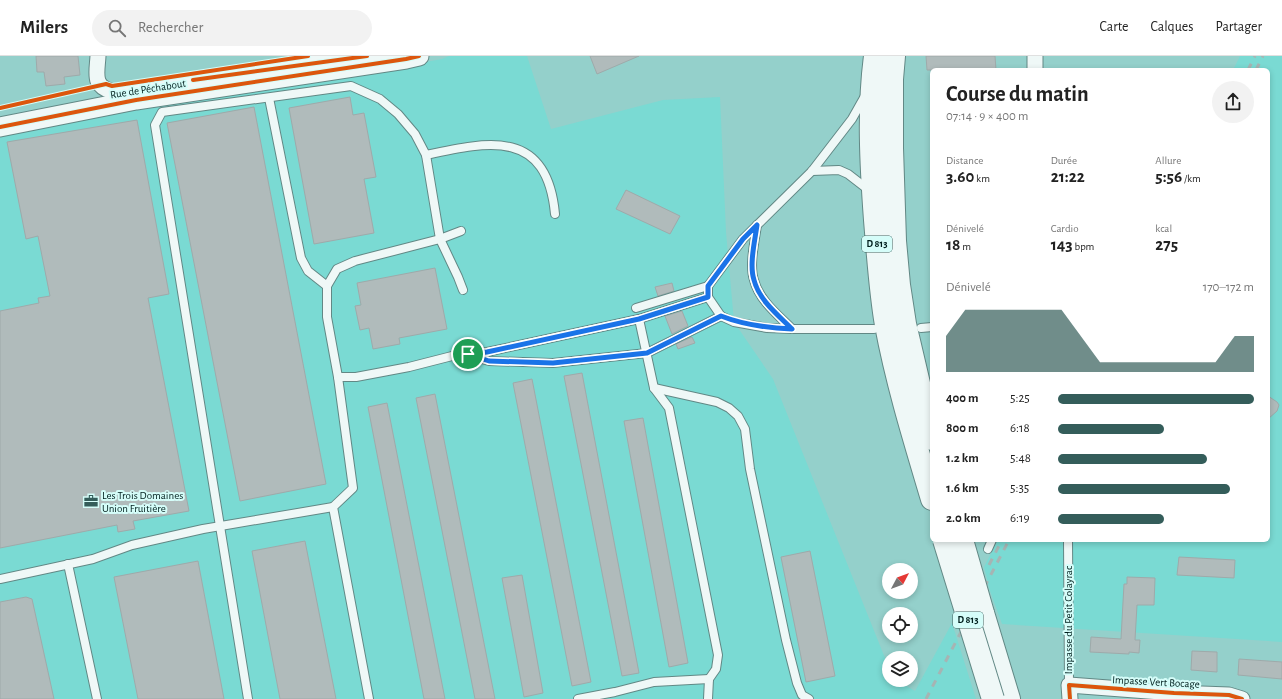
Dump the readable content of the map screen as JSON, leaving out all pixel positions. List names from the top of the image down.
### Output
{
  "streets": {
    "main road": ["D 813"],
    "street": ["Rue de Péchabout", "Impasse Vert Bocage"],
    "lane": ["Impasse du Petit Colayrac"]
  },
  "crossings": [
    ["Impasse du Petit Colayrac", "Impasse Vert Bocage"]
  ],
  "places": {
    "office": ["Les Trois Domaines Union Fruitière"]
  },
  "north": "top right",
  "page": {
    "header": "Milers",
    "search": "Rechercher",
    "nav": ["Carte", "Calques", "Partager"],
    "heading": ["Course du matin", "07:14 · 9 × 400 m"],
    "stats": [
      ["Distance", "3.60 km"],
      ["Durée", "21:22"],
      ["Allure", "5:56 /km"],
      ["Dénivelé", "18 m"],
      ["Cardio", "143 bpm"],
      ["kcal", "275"]
    ],
    "chart": ["Dénivelé", "170–172 m"],
    "list": [
      {
        "name": "400 m",
        "note": "5:25"
      },
      {
        "name": "800 m",
        "note": "6:18"
      },
      {
        "name": "1.2 km",
        "note": "5:48"
      },
      {
        "name": "1.6 km",
        "note": "5:35"
      },
      {
        "name": "2.0 km",
        "note": "6:19"
      }
    ]
  }
}
